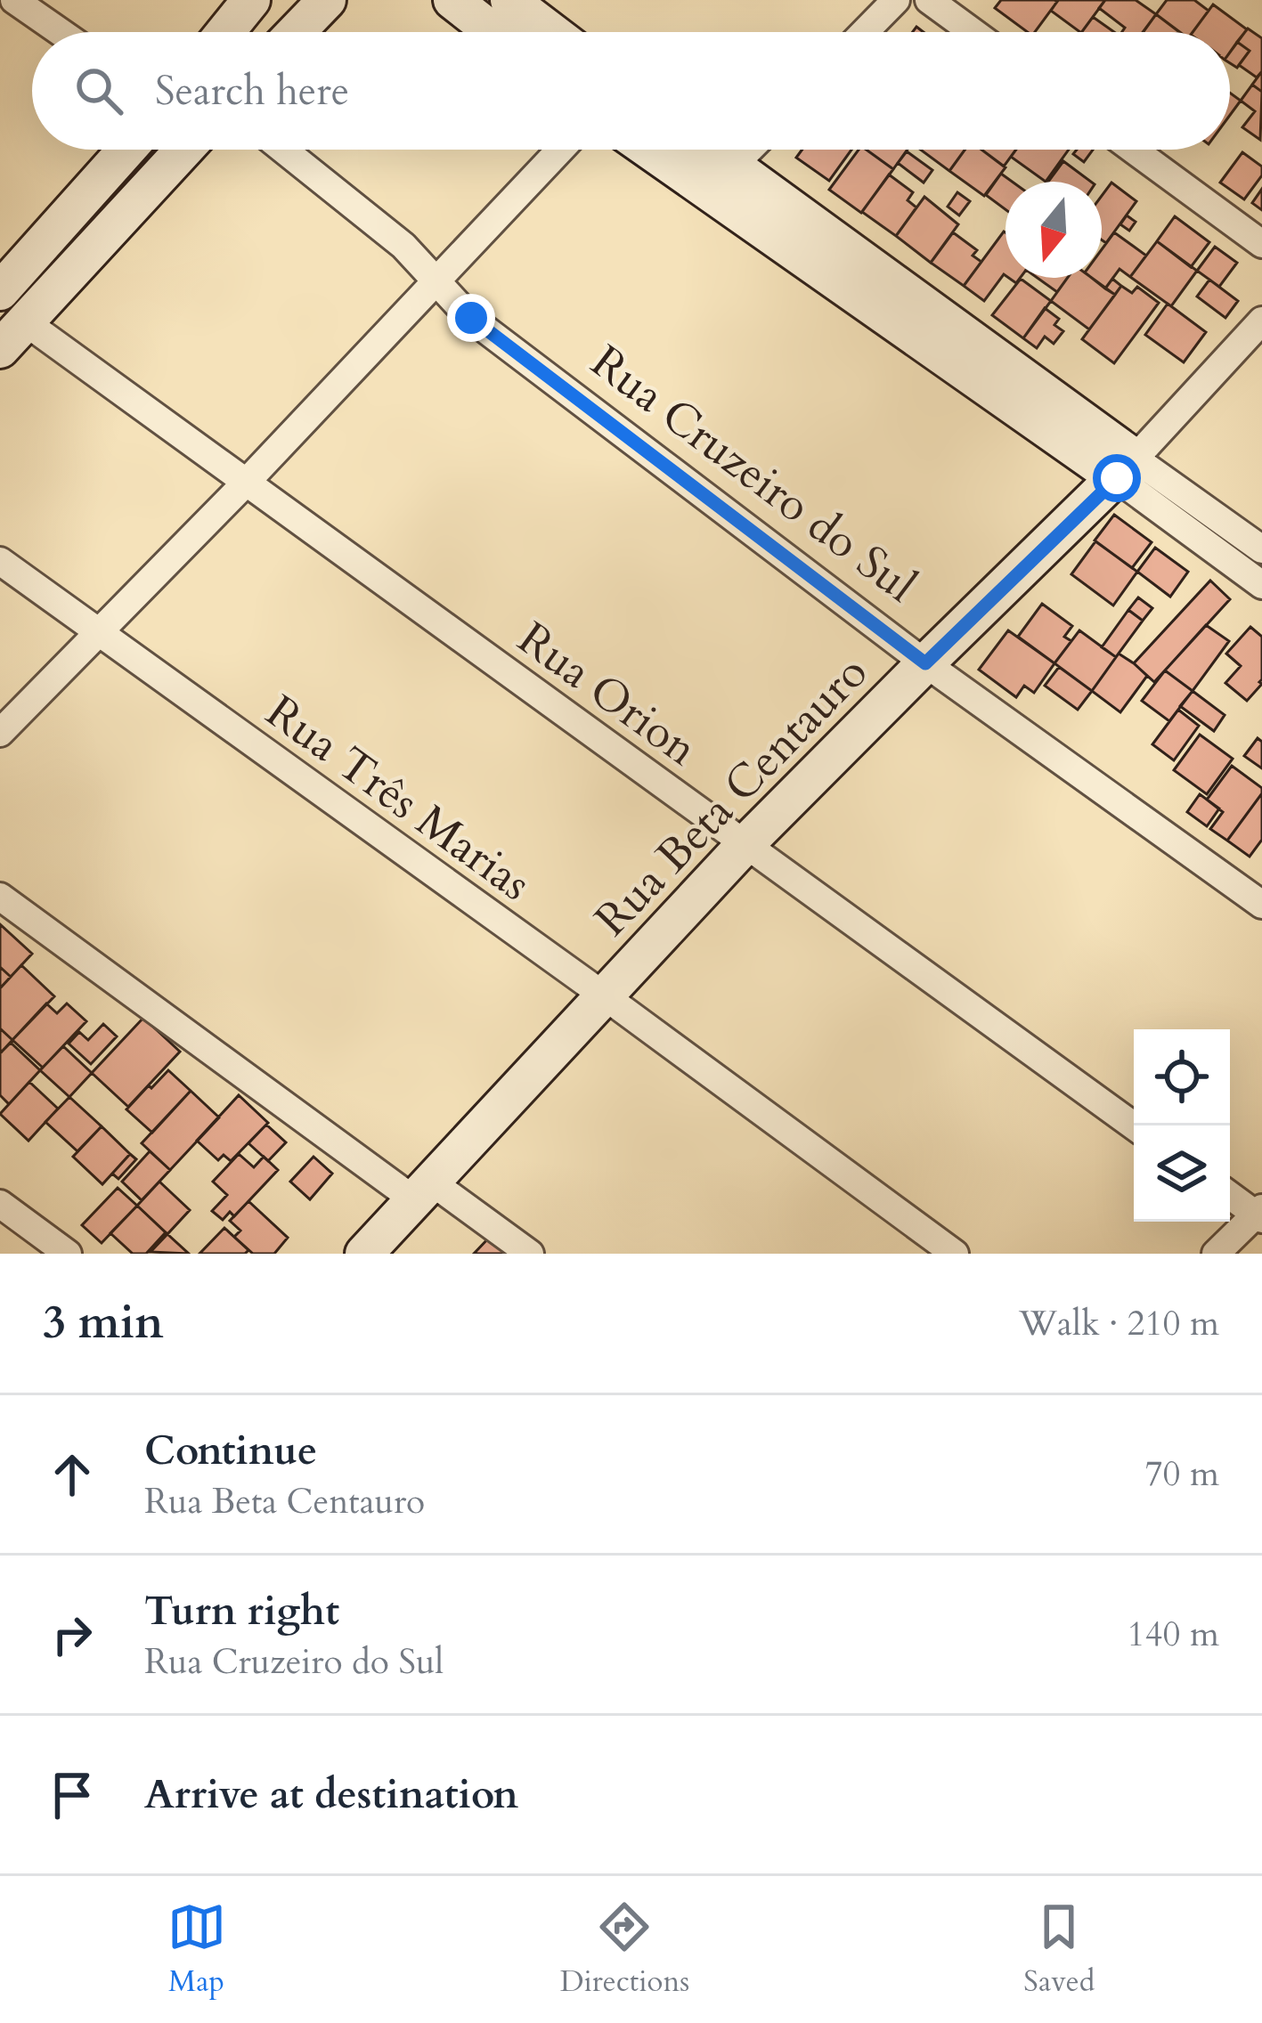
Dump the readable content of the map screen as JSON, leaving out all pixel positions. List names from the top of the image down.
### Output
{
  "streets": {
    "street": [
      "Rua Cruzeiro do Sul",
      "Rua Orion",
      "Rua Beta Centauro",
      "Rua Três Marias"
    ]
  },
  "crossings": [
    ["Rua Cruzeiro do Sul", "Rua Beta Centauro"],
    ["Rua Orion", "Rua Beta Centauro"],
    ["Rua Beta Centauro", "Rua Três Marias"]
  ],
  "north": "bottom",
  "page": {
    "search": "Search here",
    "heading": ["3 min", "Walk · 210 m"],
    "list": [
      ["Continue", "Rua Beta Centauro", "70 m"],
      ["Turn right", "Rua Cruzeiro do Sul", "140 m"],
      "Arrive at destination"
    ],
    "nav": ["Map", "Directions", "Saved"]
  }
}
